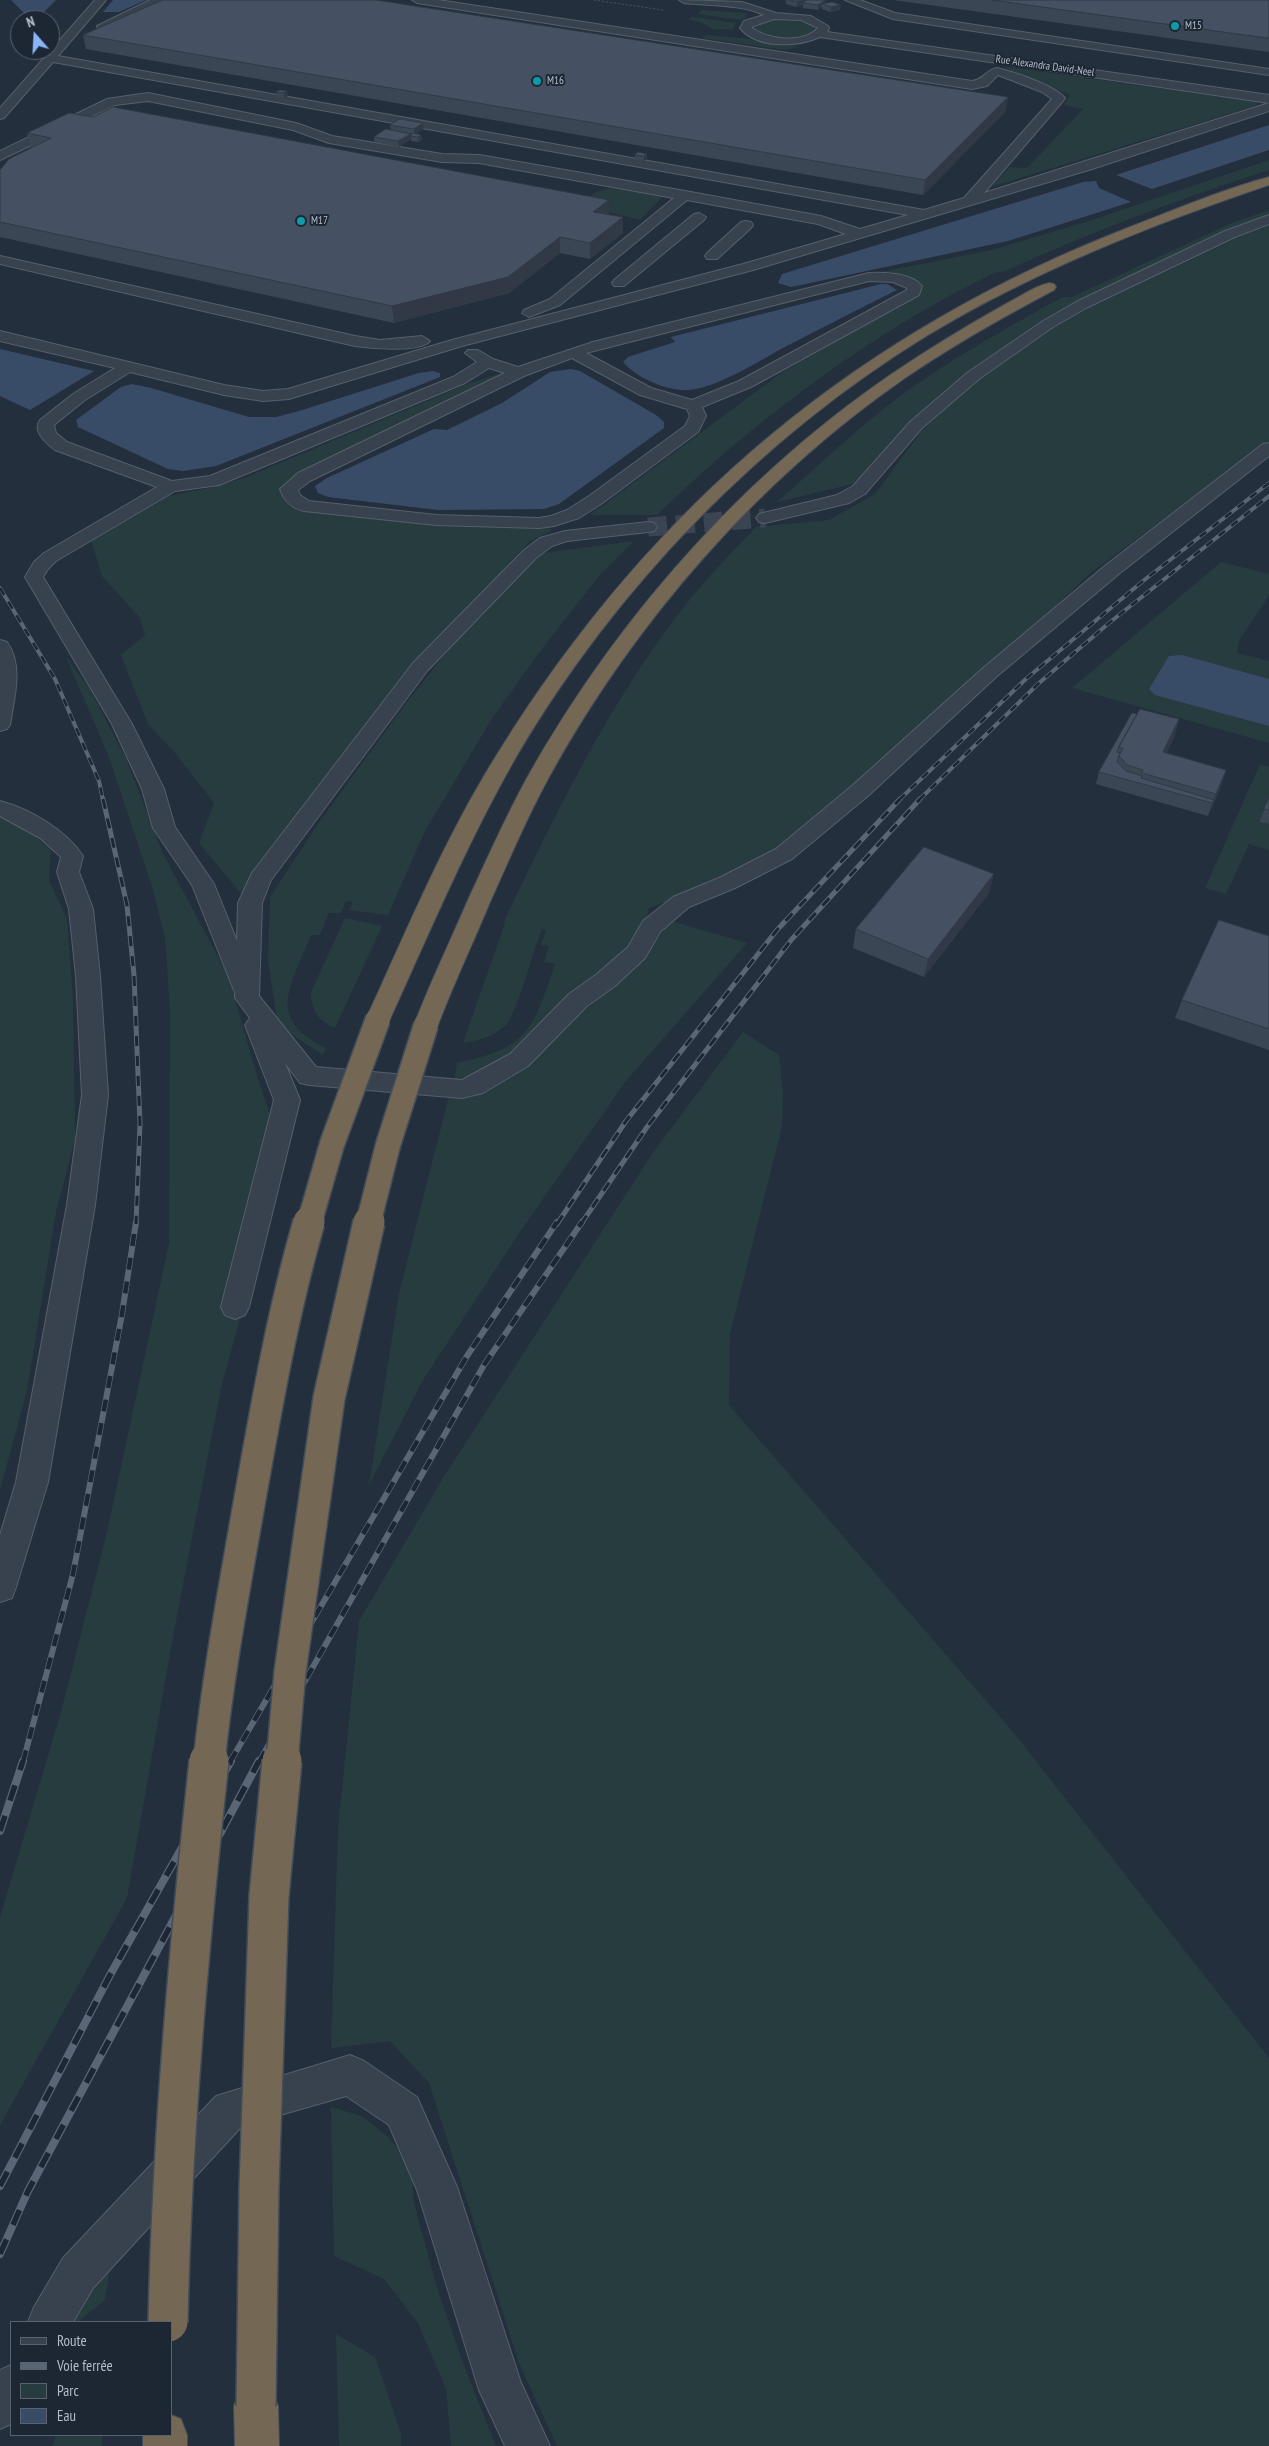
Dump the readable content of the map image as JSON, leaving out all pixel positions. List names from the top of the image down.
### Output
{
  "streets": {
    "street": ["Rue Alexandra David-Neel"]
  },
  "places": ["M15", "M16", "M17"],
  "legend": [
    "Route",
    "Voie ferrée",
    "Parc",
    "Eau"
  ],
  "north": "top"
}
